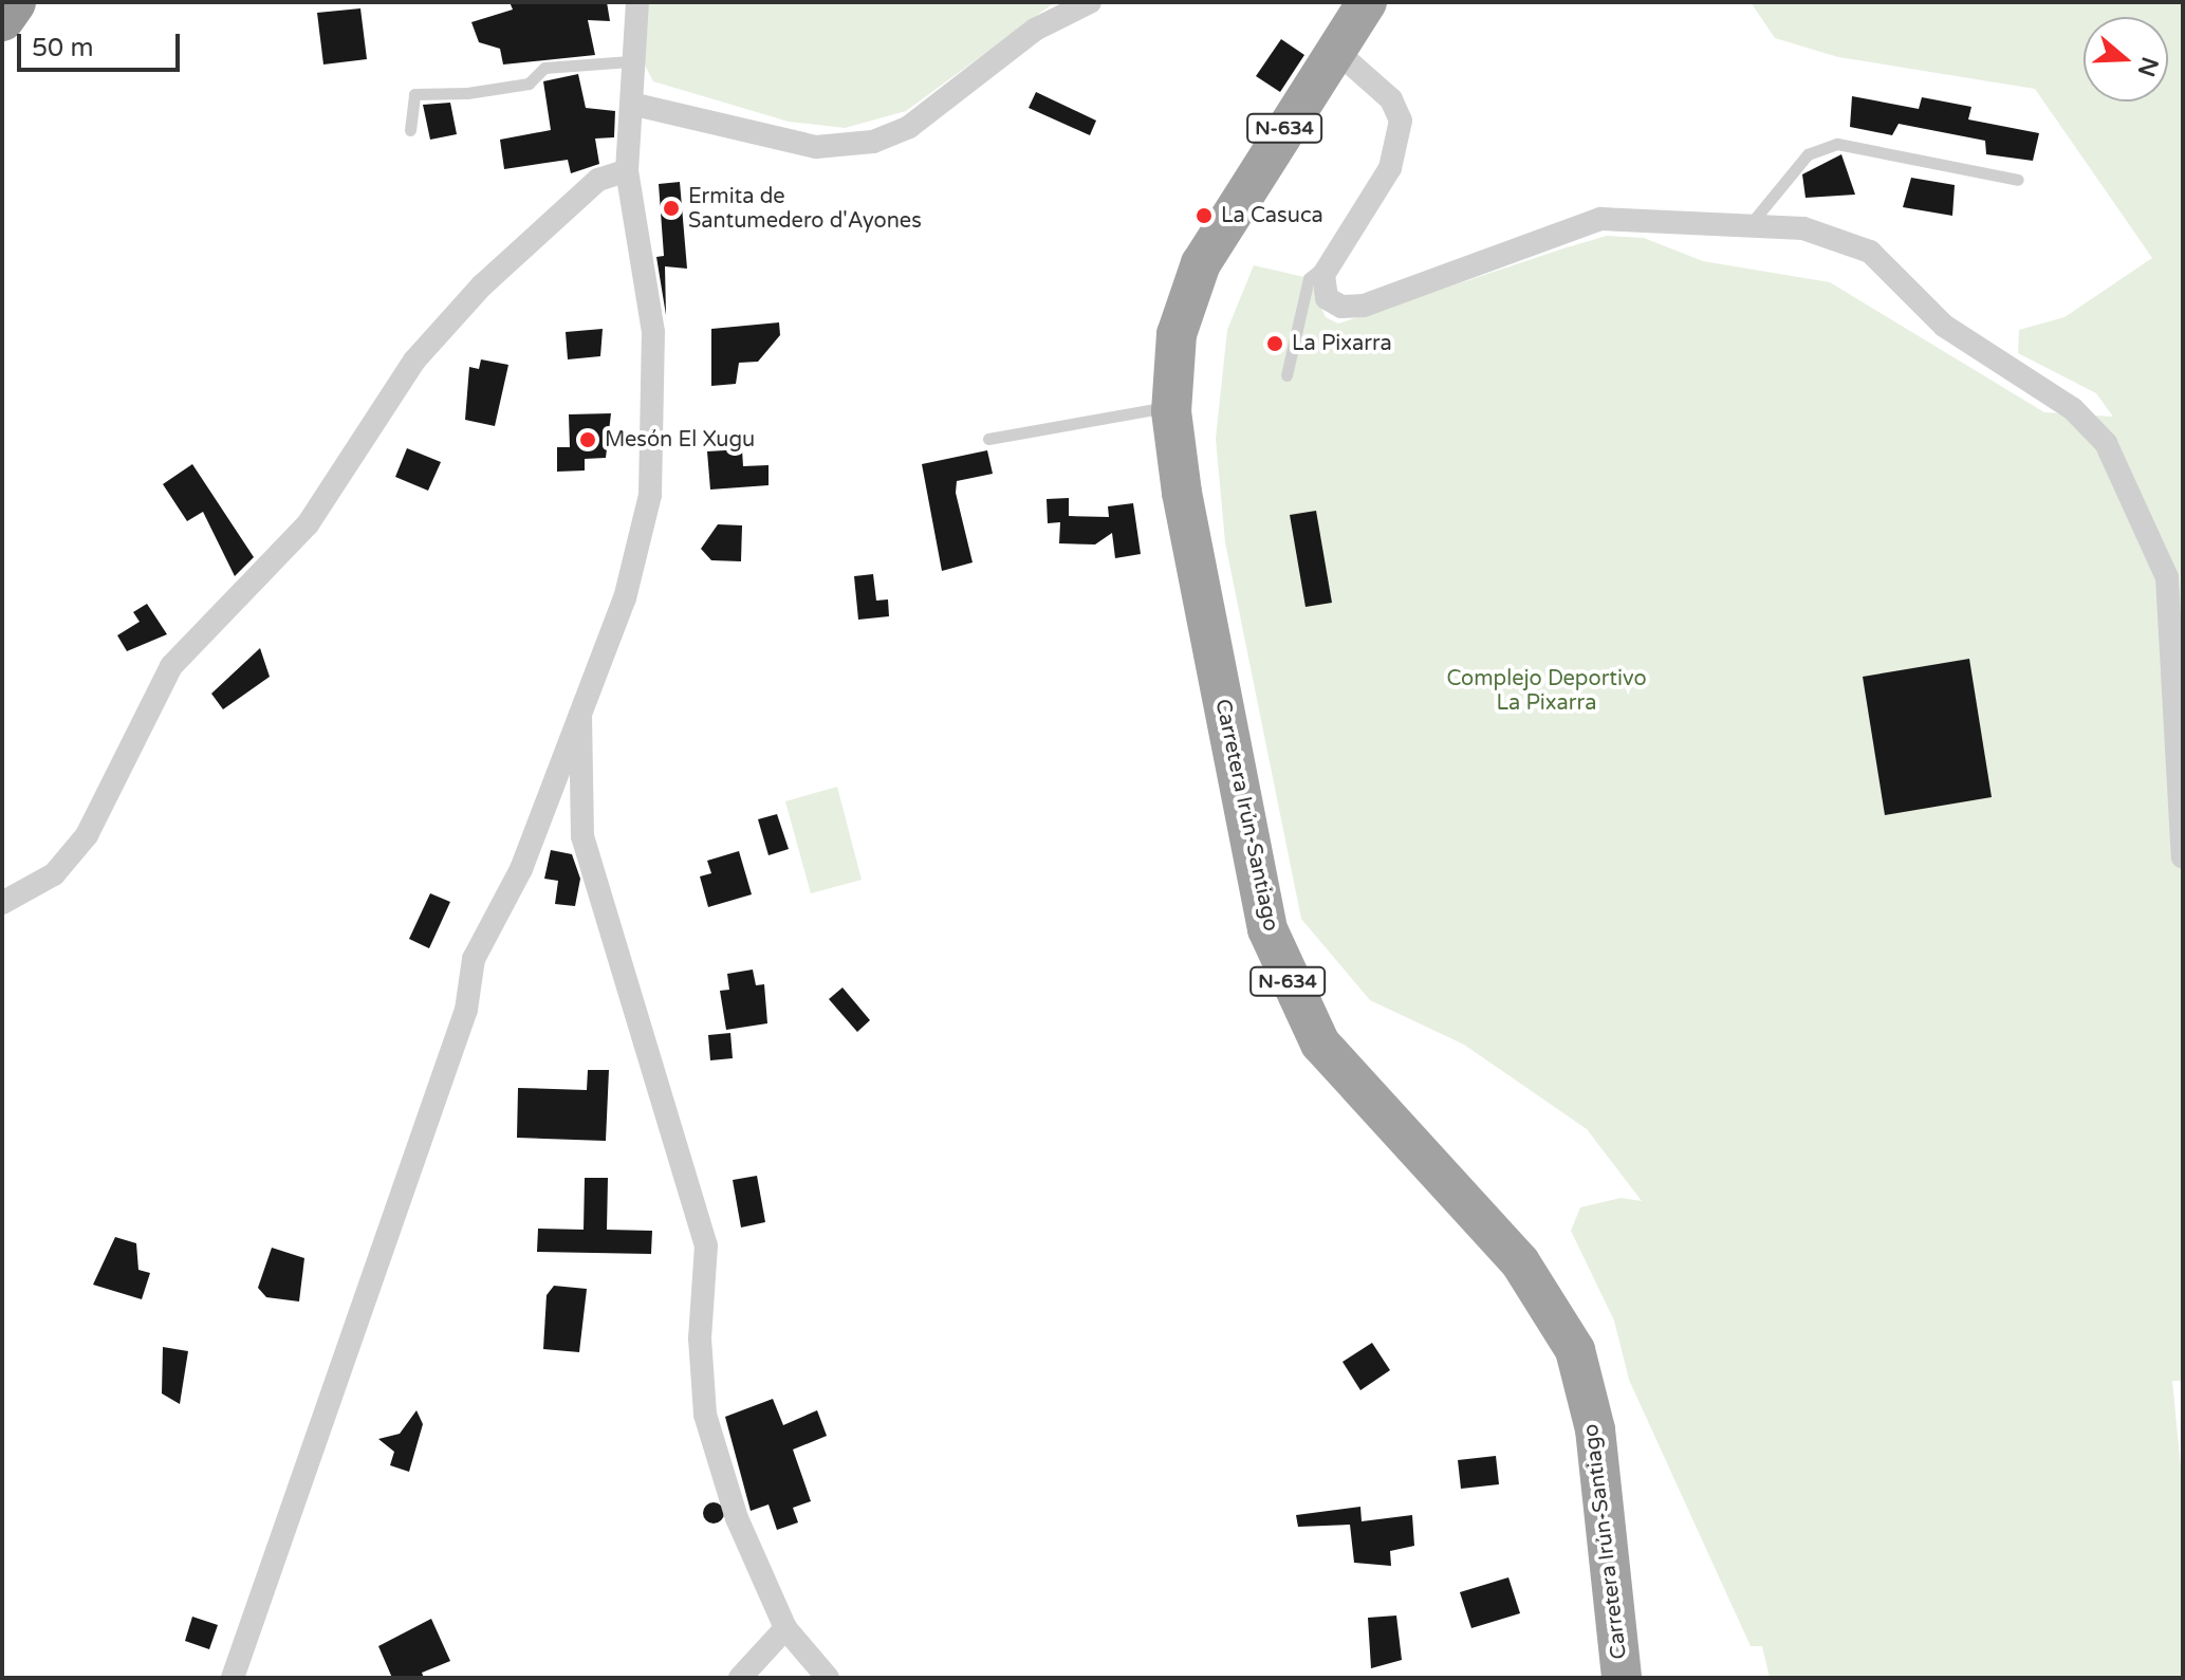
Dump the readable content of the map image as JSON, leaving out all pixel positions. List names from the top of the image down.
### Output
{
  "streets": {
    "highway": ["N-634", "Carretera Irún-Santiago"]
  },
  "parks": ["Complejo Deportivo La Pixarra"],
  "places": [
    "Ermita de Santumedero d'Ayones",
    "La Casuca",
    "La Pixarra",
    "Mesón El Xugu"
  ],
  "scale_bar": "50 m",
  "north": "right"
}
